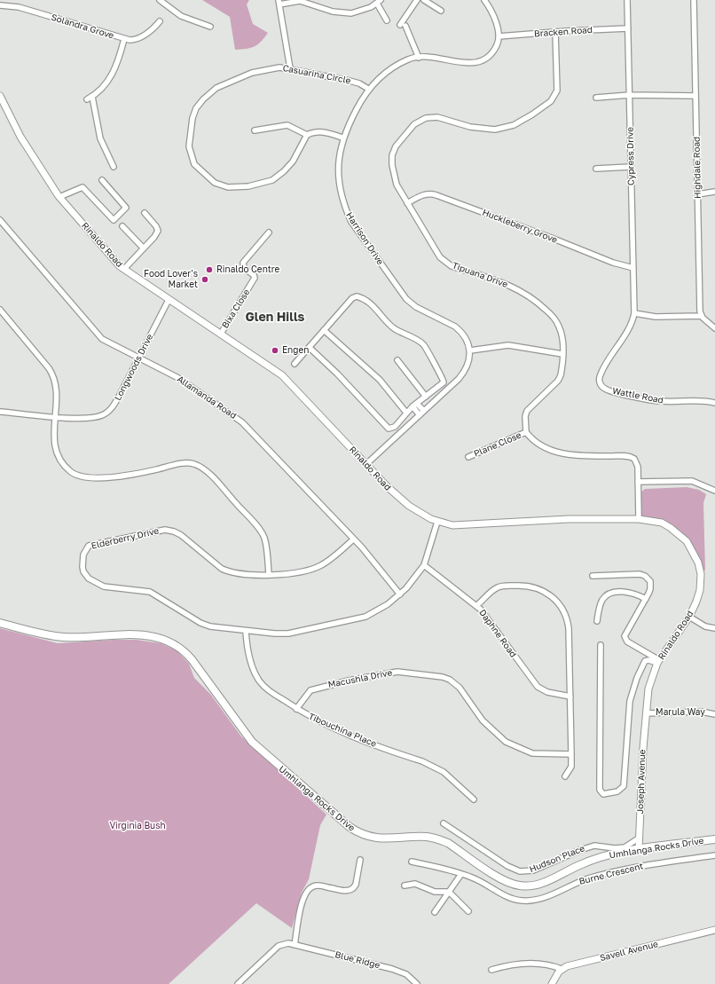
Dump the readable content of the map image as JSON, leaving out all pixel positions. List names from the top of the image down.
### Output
{
  "streets": {
    "main road": ["Umhlanga Rocks Drive"],
    "street": [
      "Solandra Grove",
      "Bracken Road",
      "Casuarina Circle",
      "Cypress Drive",
      "Highdale Road",
      "Huckleberry Grove",
      "Harrison Drive",
      "Rinaldo Road",
      "Tipuana Drive",
      "Bixa Close",
      "Longwoods Drive",
      "Wattle Road",
      "Allamanda Road",
      "Plane Close",
      "Elderberry Drive",
      "Daphne Road",
      "Macushla Drive",
      "Marula Way",
      "Tibouchina Place",
      "Joseph Avenue",
      "Hudson Place",
      "Burne Crescent",
      "Savell Avenue",
      "Blue Ridge"
    ]
  },
  "crossings": [
    ["Bracken Road", "Cypress Drive"],
    ["Bracken Road", "Harrison Drive"],
    ["Bracken Road", "Tipuana Drive"],
    ["Casuarina Circle", "Harrison Drive"],
    ["Cypress Drive", "Huckleberry Grove"],
    ["Cypress Drive", "Wattle Road"],
    ["Huckleberry Grove", "Tipuana Drive"],
    ["Rinaldo Road", "Bixa Close"],
    ["Rinaldo Road", "Longwoods Drive"],
    ["Rinaldo Road", "Elderberry Drive"],
    ["Rinaldo Road", "Marula Way"],
    ["Rinaldo Road", "Joseph Avenue"],
    ["Tipuana Drive", "Plane Close"],
    ["Longwoods Drive", "Allamanda Road"],
    ["Allamanda Road", "Elderberry Drive"],
    ["Elderberry Drive", "Daphne Road"],
    ["Elderberry Drive", "Tibouchina Place"],
    ["Macushla Drive", "Tibouchina Place"],
    ["Marula Way", "Joseph Avenue"],
    ["Joseph Avenue", "Umhlanga Rocks Drive"],
    ["Joseph Avenue", "Hudson Place"]
  ],
  "districts": ["Glen Hills"],
  "parks": ["Virginia Bush"],
  "places": ["Rinaldo Centre", "Food Lover's Market", "Engen"]
}
